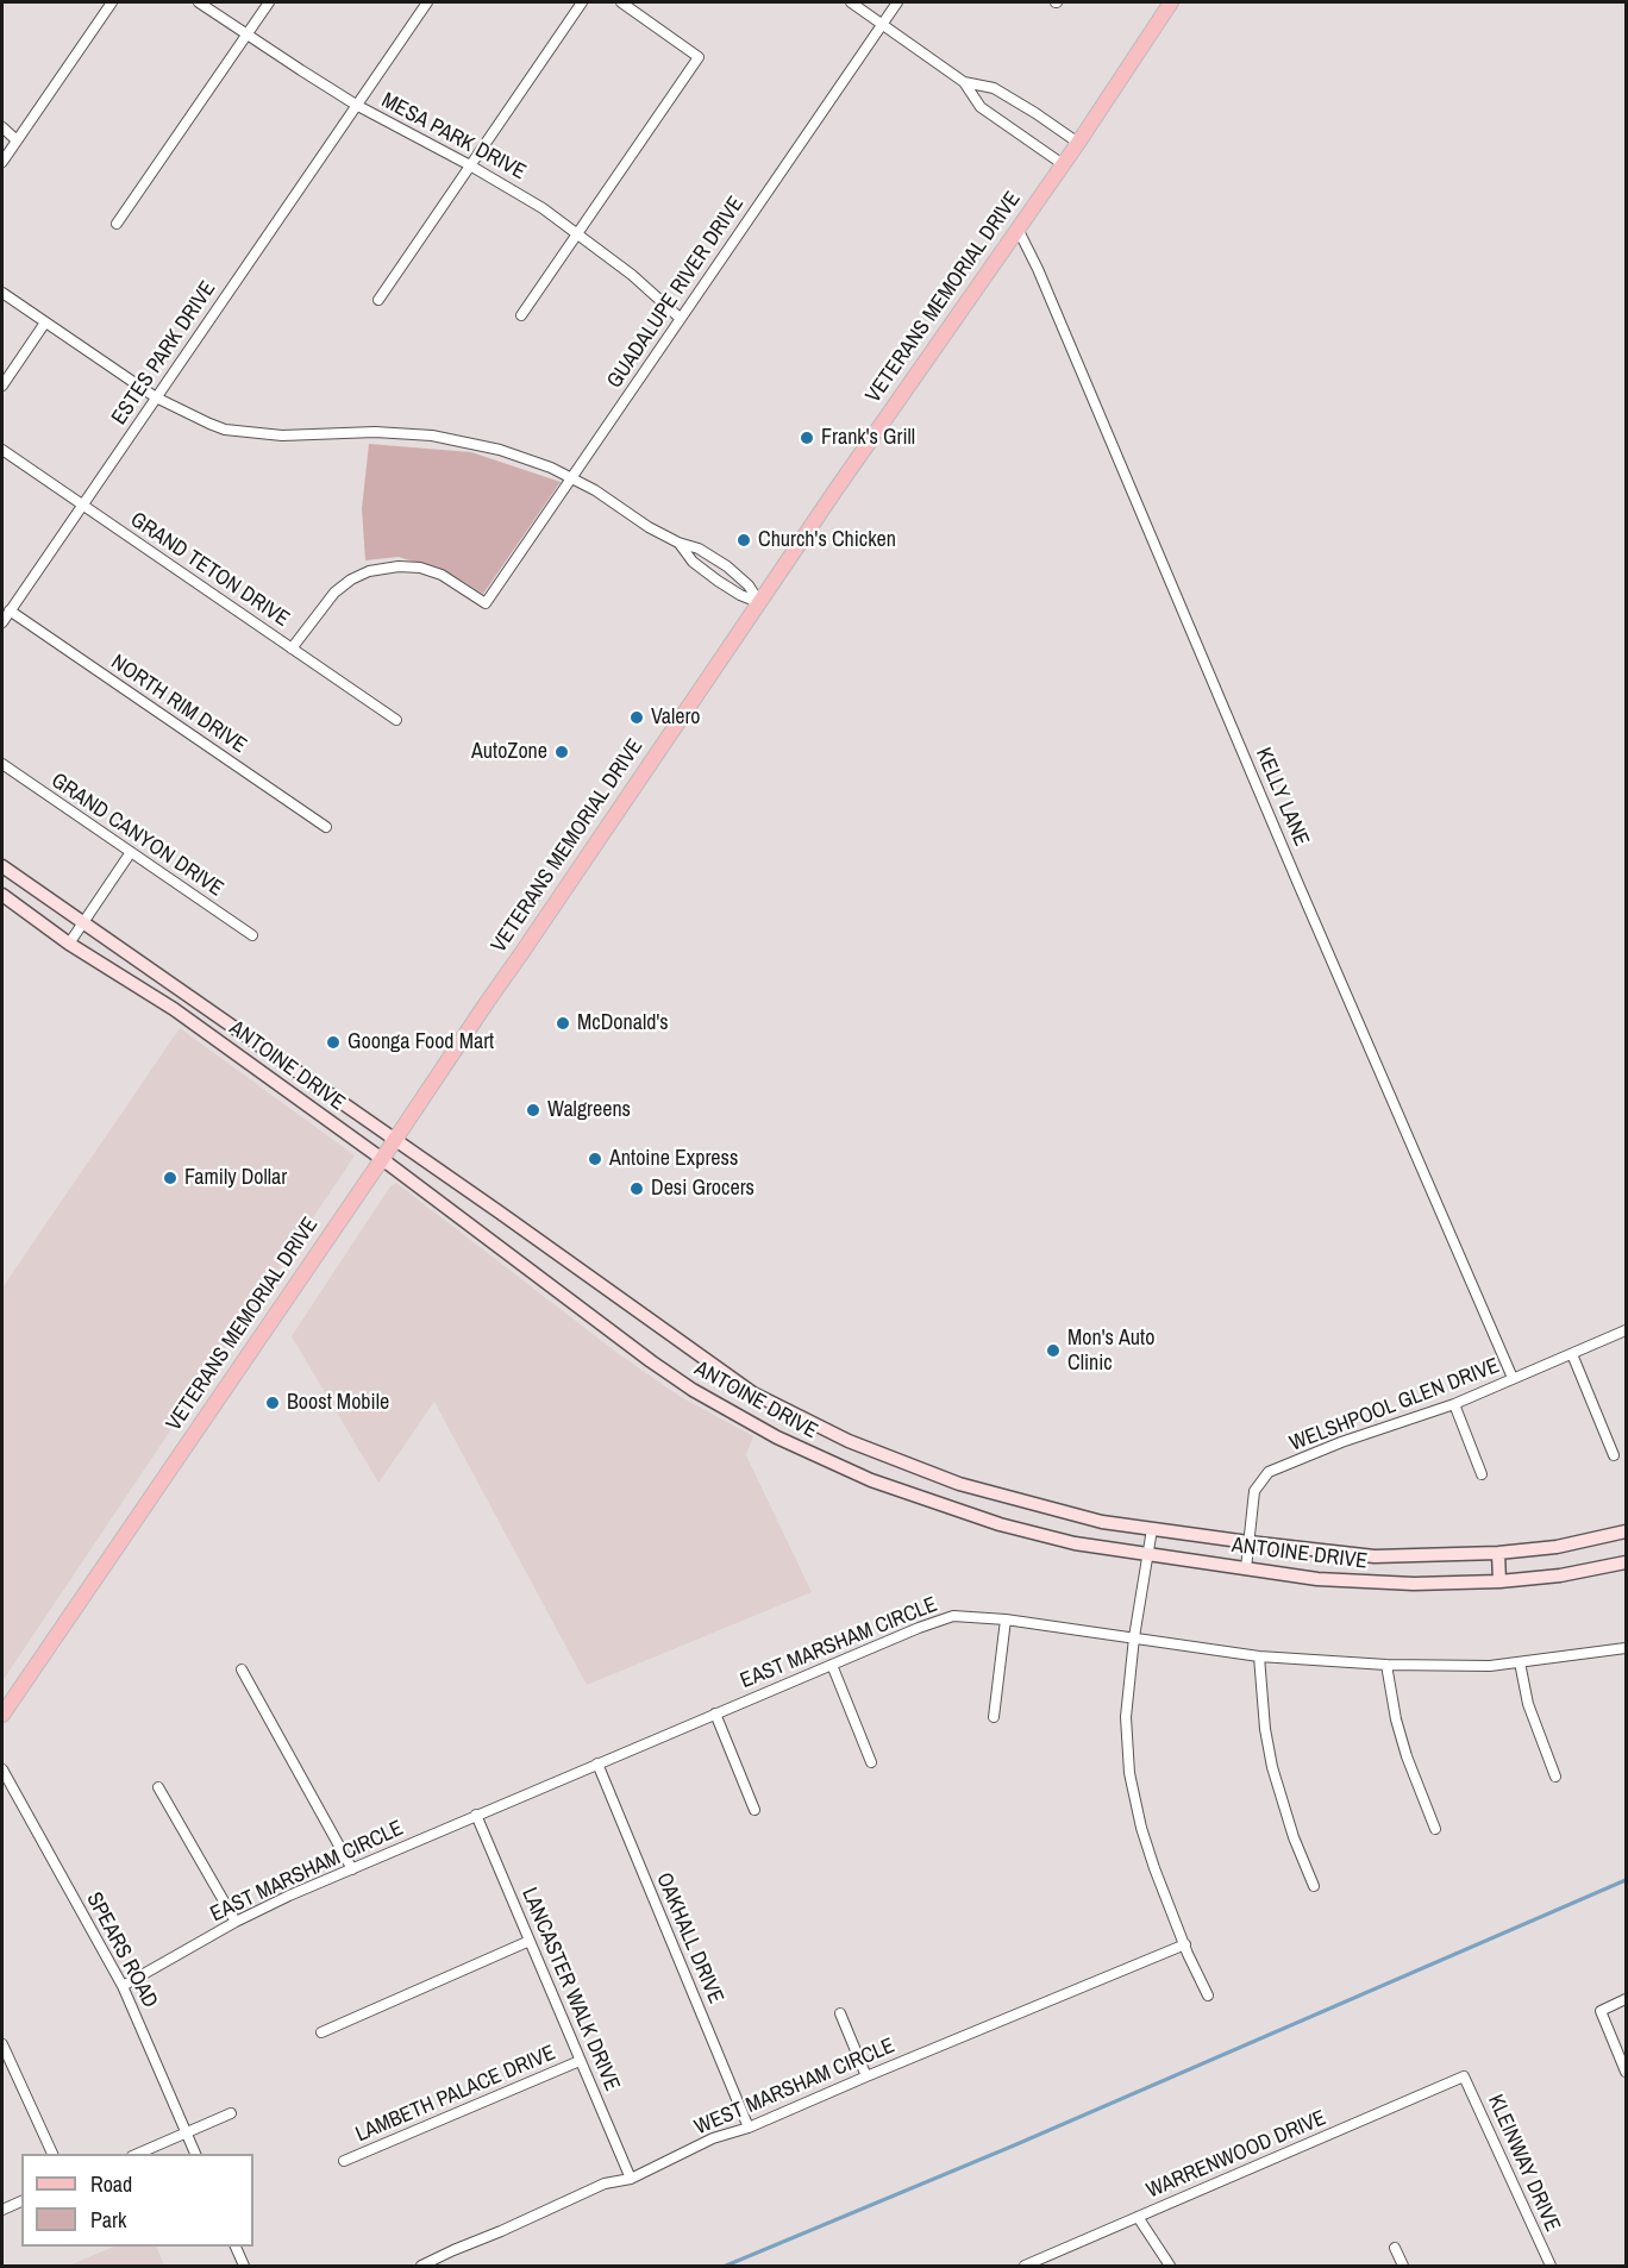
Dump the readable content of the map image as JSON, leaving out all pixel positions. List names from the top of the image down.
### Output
{
  "streets": {
    "main road": ["VETERANS MEMORIAL DRIVE", "ANTOINE DRIVE"],
    "street": [
      "MESA PARK DRIVE",
      "GUADALUPE RIVER DRIVE",
      "ESTES PARK DRIVE",
      "GRAND TETON DRIVE",
      "NORTH RIM DRIVE",
      "KELLY LANE",
      "GRAND CANYON DRIVE",
      "WELSHPOOL GLEN DRIVE",
      "EAST MARSHAM CIRCLE",
      "OAKHALL DRIVE",
      "SPEARS ROAD",
      "LANCASTER WALK DRIVE",
      "WEST MARSHAM CIRCLE",
      "LAMBETH PALACE DRIVE",
      "WARRENWOOD DRIVE",
      "KLEINWAY DRIVE"
    ]
  },
  "crossings": [
    ["MESA PARK DRIVE", "GUADALUPE RIVER DRIVE"],
    ["MESA PARK DRIVE", "ESTES PARK DRIVE"],
    ["GUADALUPE RIVER DRIVE", "GRAND TETON DRIVE"],
    ["VETERANS MEMORIAL DRIVE", "KELLY LANE"],
    ["VETERANS MEMORIAL DRIVE", "ANTOINE DRIVE"],
    ["ESTES PARK DRIVE", "GRAND TETON DRIVE"],
    ["ESTES PARK DRIVE", "NORTH RIM DRIVE"],
    ["KELLY LANE", "WELSHPOOL GLEN DRIVE"],
    ["ANTOINE DRIVE", "WELSHPOOL GLEN DRIVE"],
    ["EAST MARSHAM CIRCLE", "OAKHALL DRIVE"],
    ["EAST MARSHAM CIRCLE", "SPEARS ROAD"],
    ["EAST MARSHAM CIRCLE", "LANCASTER WALK DRIVE"],
    ["OAKHALL DRIVE", "WEST MARSHAM CIRCLE"],
    ["LANCASTER WALK DRIVE", "WEST MARSHAM CIRCLE"],
    ["LANCASTER WALK DRIVE", "LAMBETH PALACE DRIVE"],
    ["WARRENWOOD DRIVE", "KLEINWAY DRIVE"]
  ],
  "places": [
    "Frank's Grill",
    "Church's Chicken",
    "Valero",
    "AutoZone",
    "McDonald's",
    "Goonga Food Mart",
    "Walgreens",
    "Antoine Express",
    "Family Dollar",
    "Desi Grocers",
    "Mon's Auto Clinic",
    "Boost Mobile"
  ],
  "legend": ["Road", "Park"]
}
